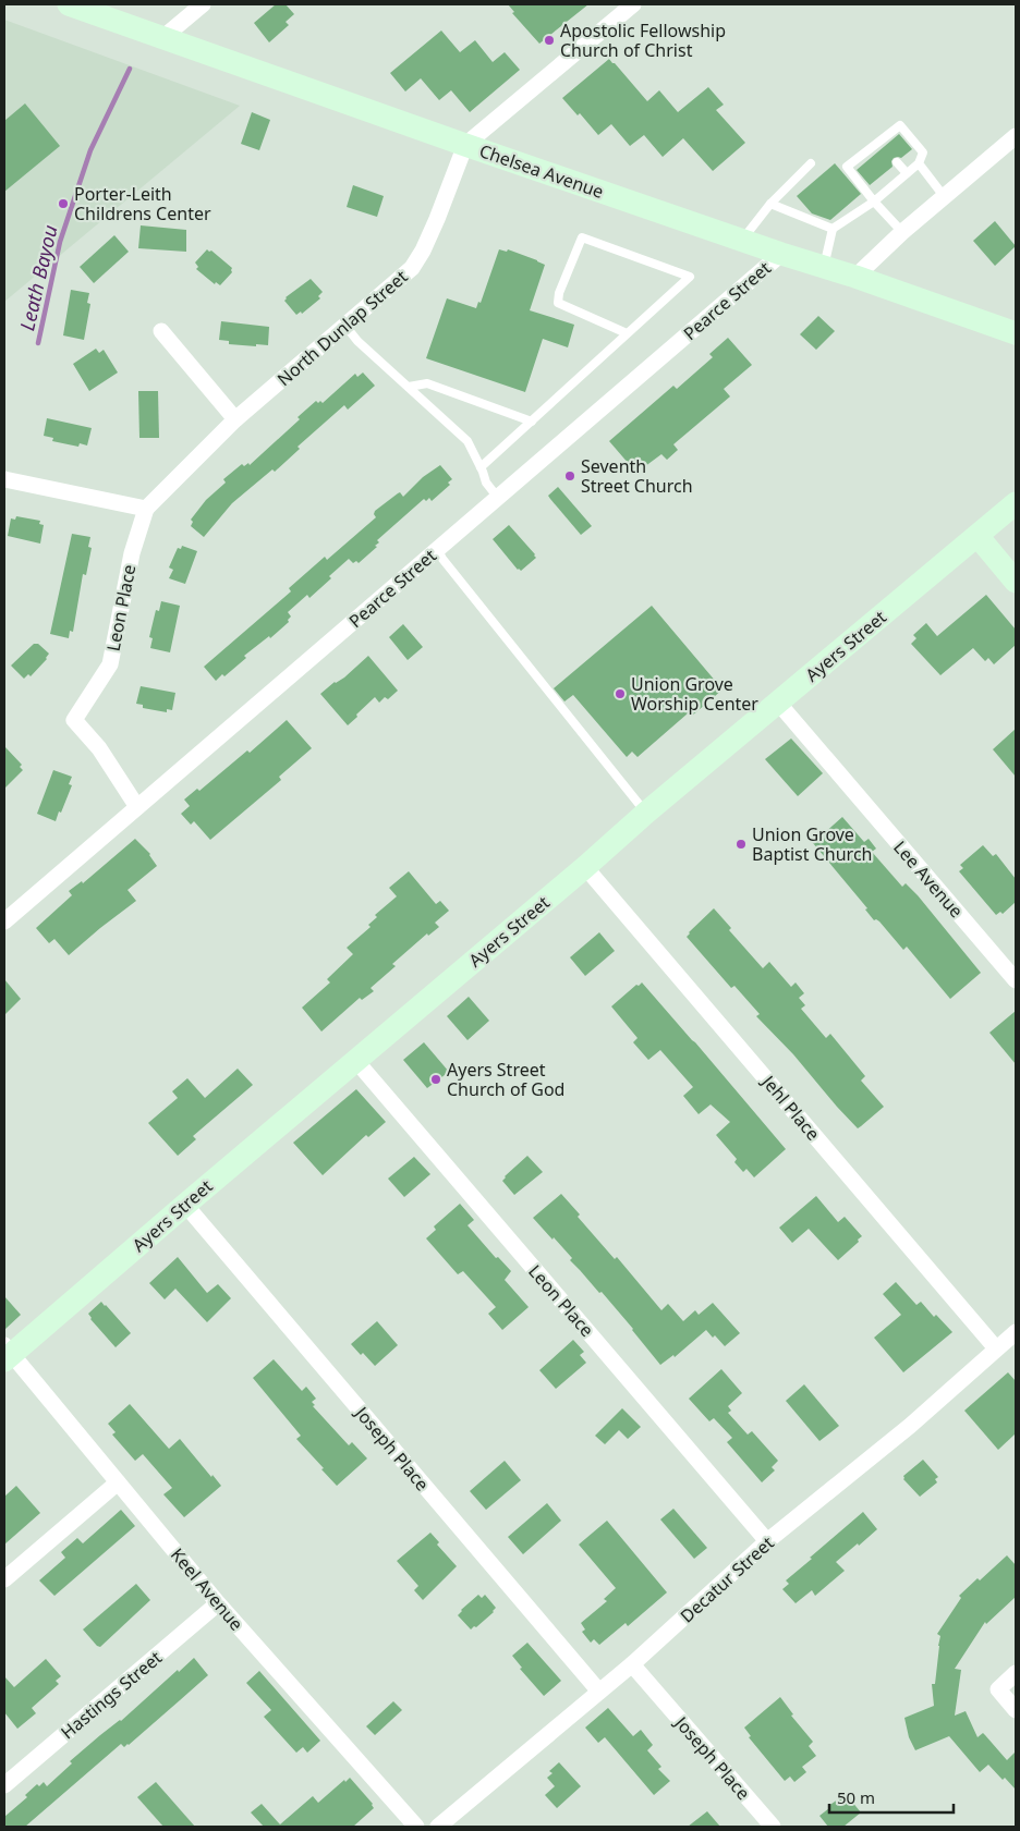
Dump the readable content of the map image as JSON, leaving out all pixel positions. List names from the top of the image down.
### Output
{
  "streets": {
    "street": [
      "Chelsea Avenue",
      "Pearce Street",
      "North Dunlap Street",
      "Leon Place",
      "Ayers Street",
      "Lee Avenue",
      "Jehl Place",
      "Joseph Place",
      "Decatur Street",
      "Keel Avenue",
      "Hastings Street"
    ]
  },
  "crossings": [
    ["Chelsea Avenue", "Pearce Street"],
    ["Chelsea Avenue", "North Dunlap Street"],
    ["Pearce Street", "Leon Place"],
    ["North Dunlap Street", "Leon Place"],
    ["Leon Place", "Ayers Street"],
    ["Leon Place", "Decatur Street"],
    ["Ayers Street", "Lee Avenue"],
    ["Ayers Street", "Jehl Place"],
    ["Ayers Street", "Joseph Place"],
    ["Ayers Street", "Keel Avenue"],
    ["Jehl Place", "Decatur Street"],
    ["Joseph Place", "Decatur Street"],
    ["Keel Avenue", "Hastings Street"]
  ],
  "water": ["Leath Bayou"],
  "places": [
    "Apostolic Fellowship Church of Christ",
    "Porter-Leith Childrens Center",
    "Seventh Street Church",
    "Union Grove Worship Center",
    "Union Grove Baptist Church",
    "Ayers Street Church of God"
  ],
  "scale_bar": "50 m"
}
